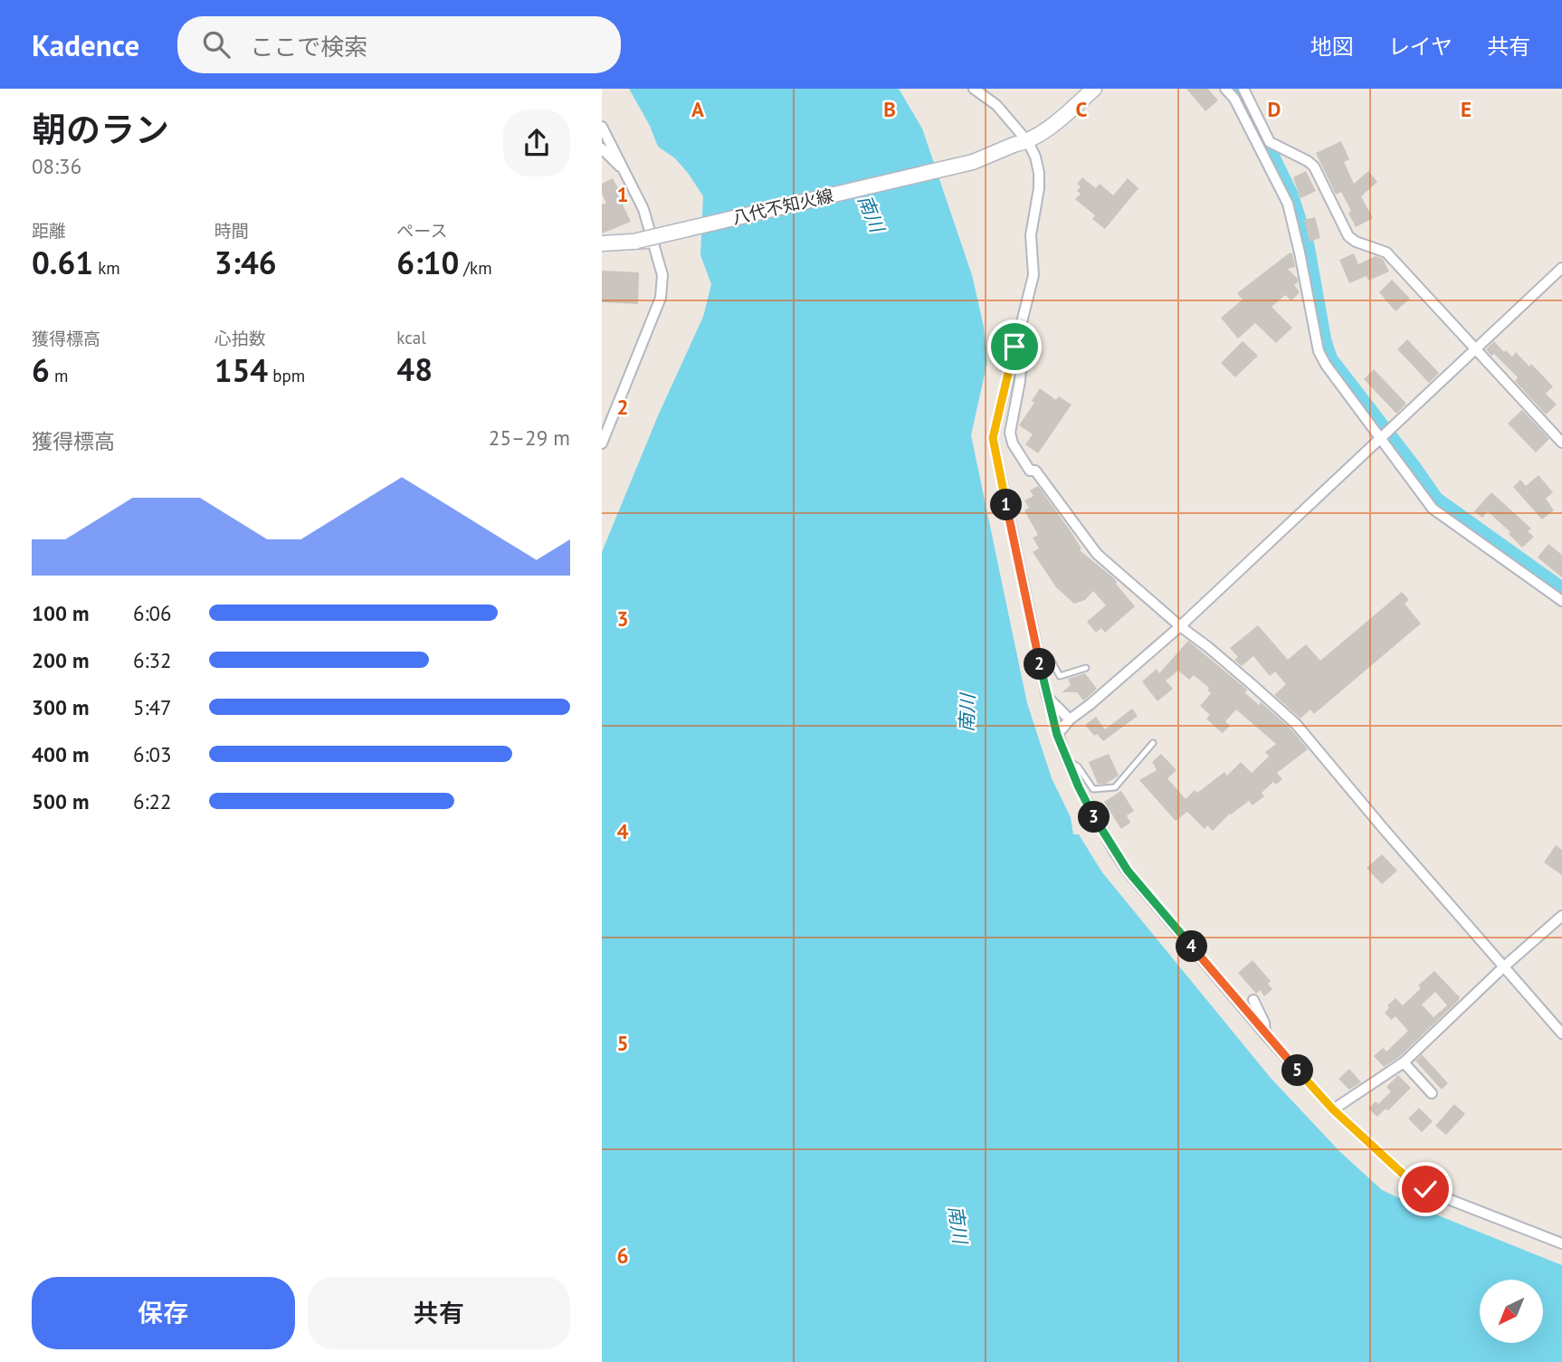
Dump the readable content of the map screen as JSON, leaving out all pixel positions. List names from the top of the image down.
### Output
{
  "streets": {
    "main road": ["八代不知火線"]
  },
  "water": ["南川"],
  "north": "bottom left",
  "page": {
    "header": "Kadence",
    "search": "ここで検索",
    "nav": ["地図", "レイヤ", "共有"],
    "heading": ["朝のラン", "08:36"],
    "stats": [
      ["距離", "0.61 km"],
      ["時間", "3:46"],
      ["ペース", "6:10 /km"],
      ["獲得標高", "6 m"],
      ["心拍数", "154 bpm"],
      ["kcal", "48"]
    ],
    "chart": ["獲得標高", "25–29 m"],
    "pins": [
      "1",
      "2",
      "3",
      "4",
      "5"
    ],
    "list": [
      {
        "name": "100 m",
        "note": "6:06"
      },
      {
        "name": "200 m",
        "note": "6:32"
      },
      {
        "name": "300 m",
        "note": "5:47"
      },
      {
        "name": "400 m",
        "note": "6:03"
      },
      {
        "name": "500 m",
        "note": "6:22"
      }
    ],
    "buttons": ["保存", "共有"]
  },
  "grid": {
    "columns": [
      "A",
      "B",
      "C",
      "D",
      "E"
    ],
    "rows": [
      "1",
      "2",
      "3",
      "4",
      "5",
      "6"
    ]
  }
}
